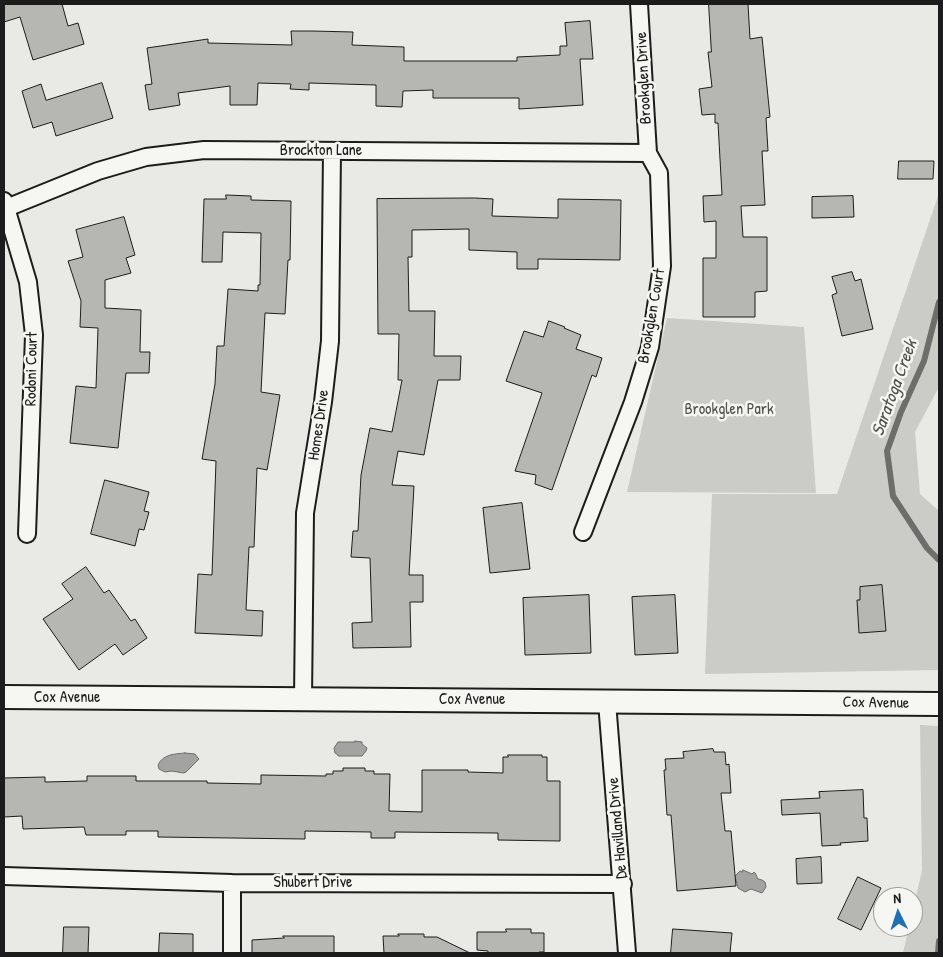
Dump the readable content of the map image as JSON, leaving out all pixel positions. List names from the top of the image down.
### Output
{
  "streets": {
    "main road": ["Cox Avenue"],
    "street": [
      "Brookglen Drive",
      "Brockton Lane",
      "Brookglen Court",
      "Rodoni Court",
      "Homes Drive",
      "De Havilland Drive",
      "Shubert Drive"
    ]
  },
  "crossings": [
    ["Brookglen Drive", "Brockton Lane"],
    ["Brookglen Drive", "Brookglen Court"],
    ["Brockton Lane", "Brookglen Court"],
    ["Brockton Lane", "Rodoni Court"],
    ["Brockton Lane", "Homes Drive"],
    ["Homes Drive", "Cox Avenue"],
    ["Cox Avenue", "De Havilland Drive"],
    ["De Havilland Drive", "Shubert Drive"]
  ],
  "water": ["Saratoga Creek"],
  "parks": ["Brookglen Park"],
  "north": "top"
}
